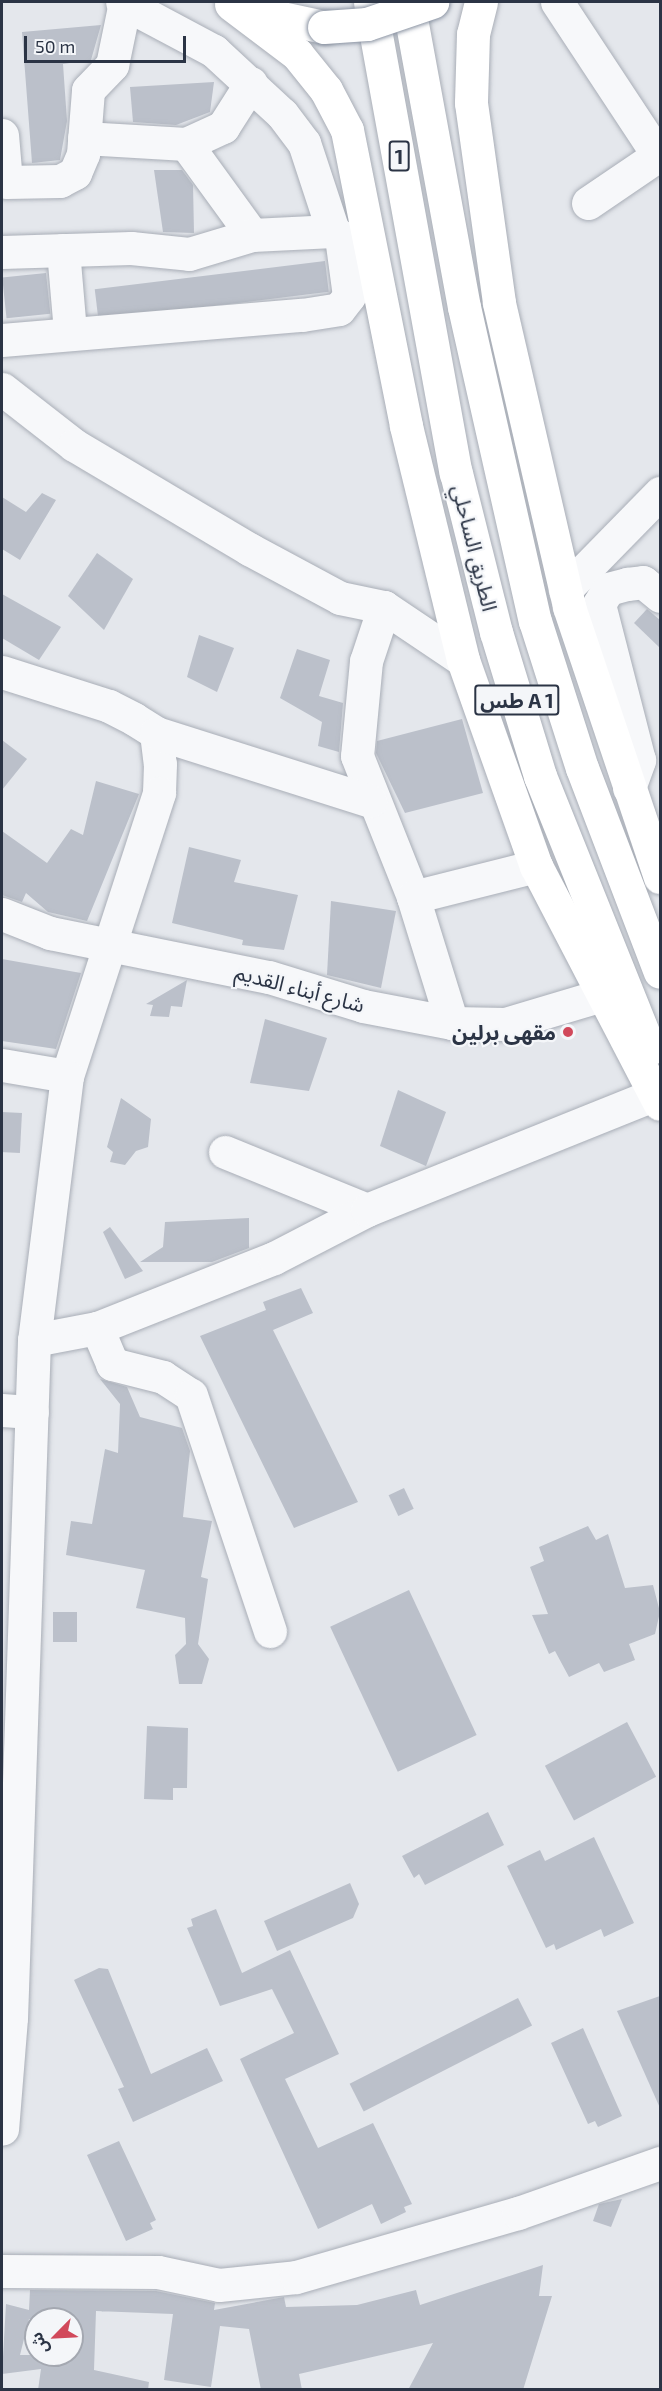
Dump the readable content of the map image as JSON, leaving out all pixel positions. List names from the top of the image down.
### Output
{
  "streets": {
    "highway": ["1", "الطريق الساحلي", "طس A 1"],
    "street": ["شارع أبناء القديم"]
  },
  "places": ["مقهى برلين"],
  "scale_bar": "50 m",
  "north": "bottom left"
}
